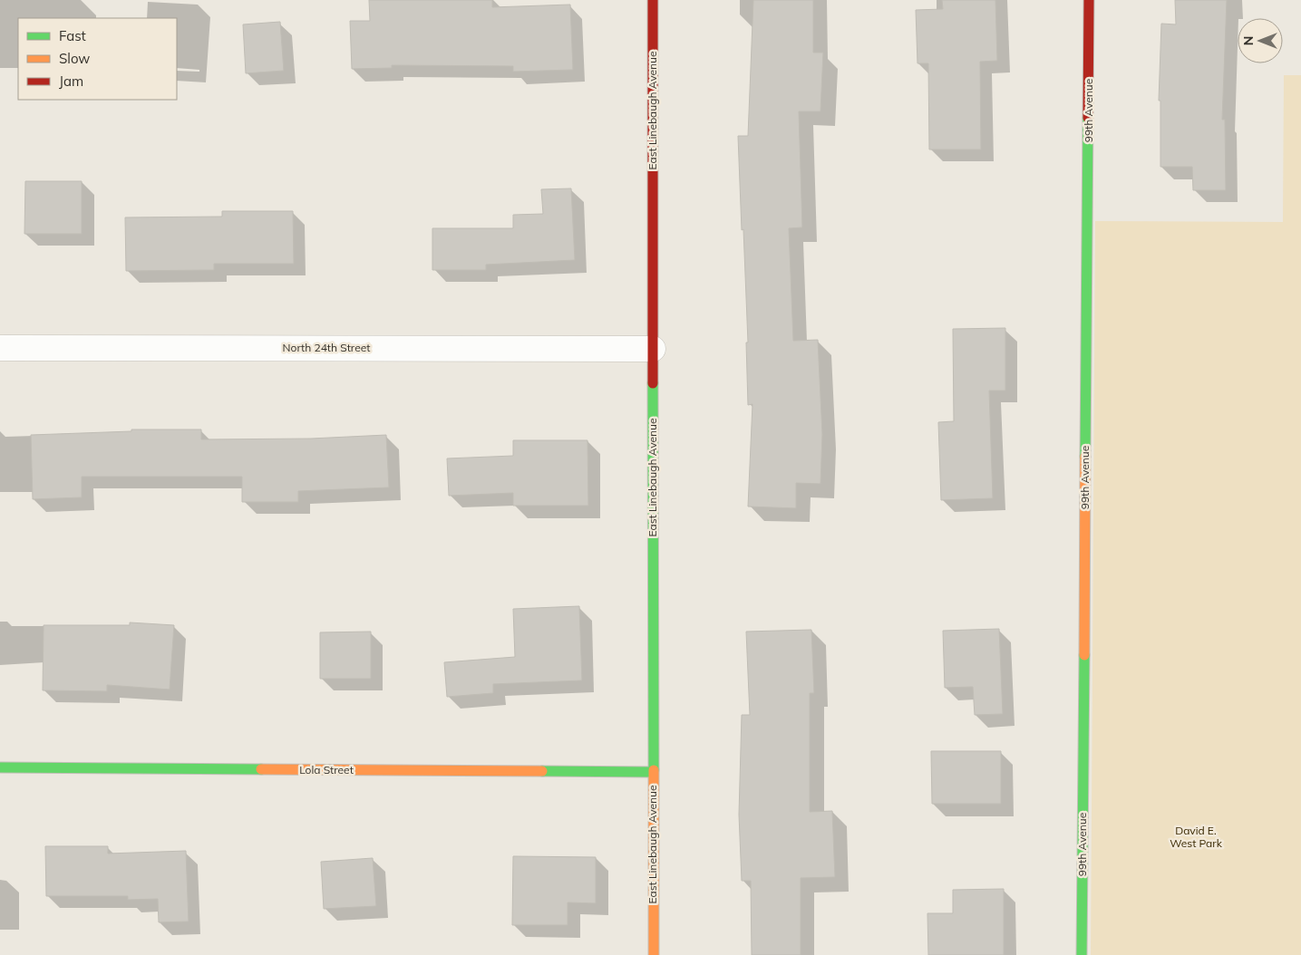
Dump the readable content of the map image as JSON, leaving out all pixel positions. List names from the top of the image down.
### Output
{
  "streets": {
    "street": [
      "East Linebaugh Avenue",
      "99th Avenue",
      "North 24th Street",
      "Lola Street"
    ]
  },
  "crossings": [
    ["East Linebaugh Avenue", "North 24th Street"],
    ["East Linebaugh Avenue", "Lola Street"]
  ],
  "parks": ["David E. West Park"],
  "legend": ["Fast", "Slow", "Jam"],
  "north": "left"
}
